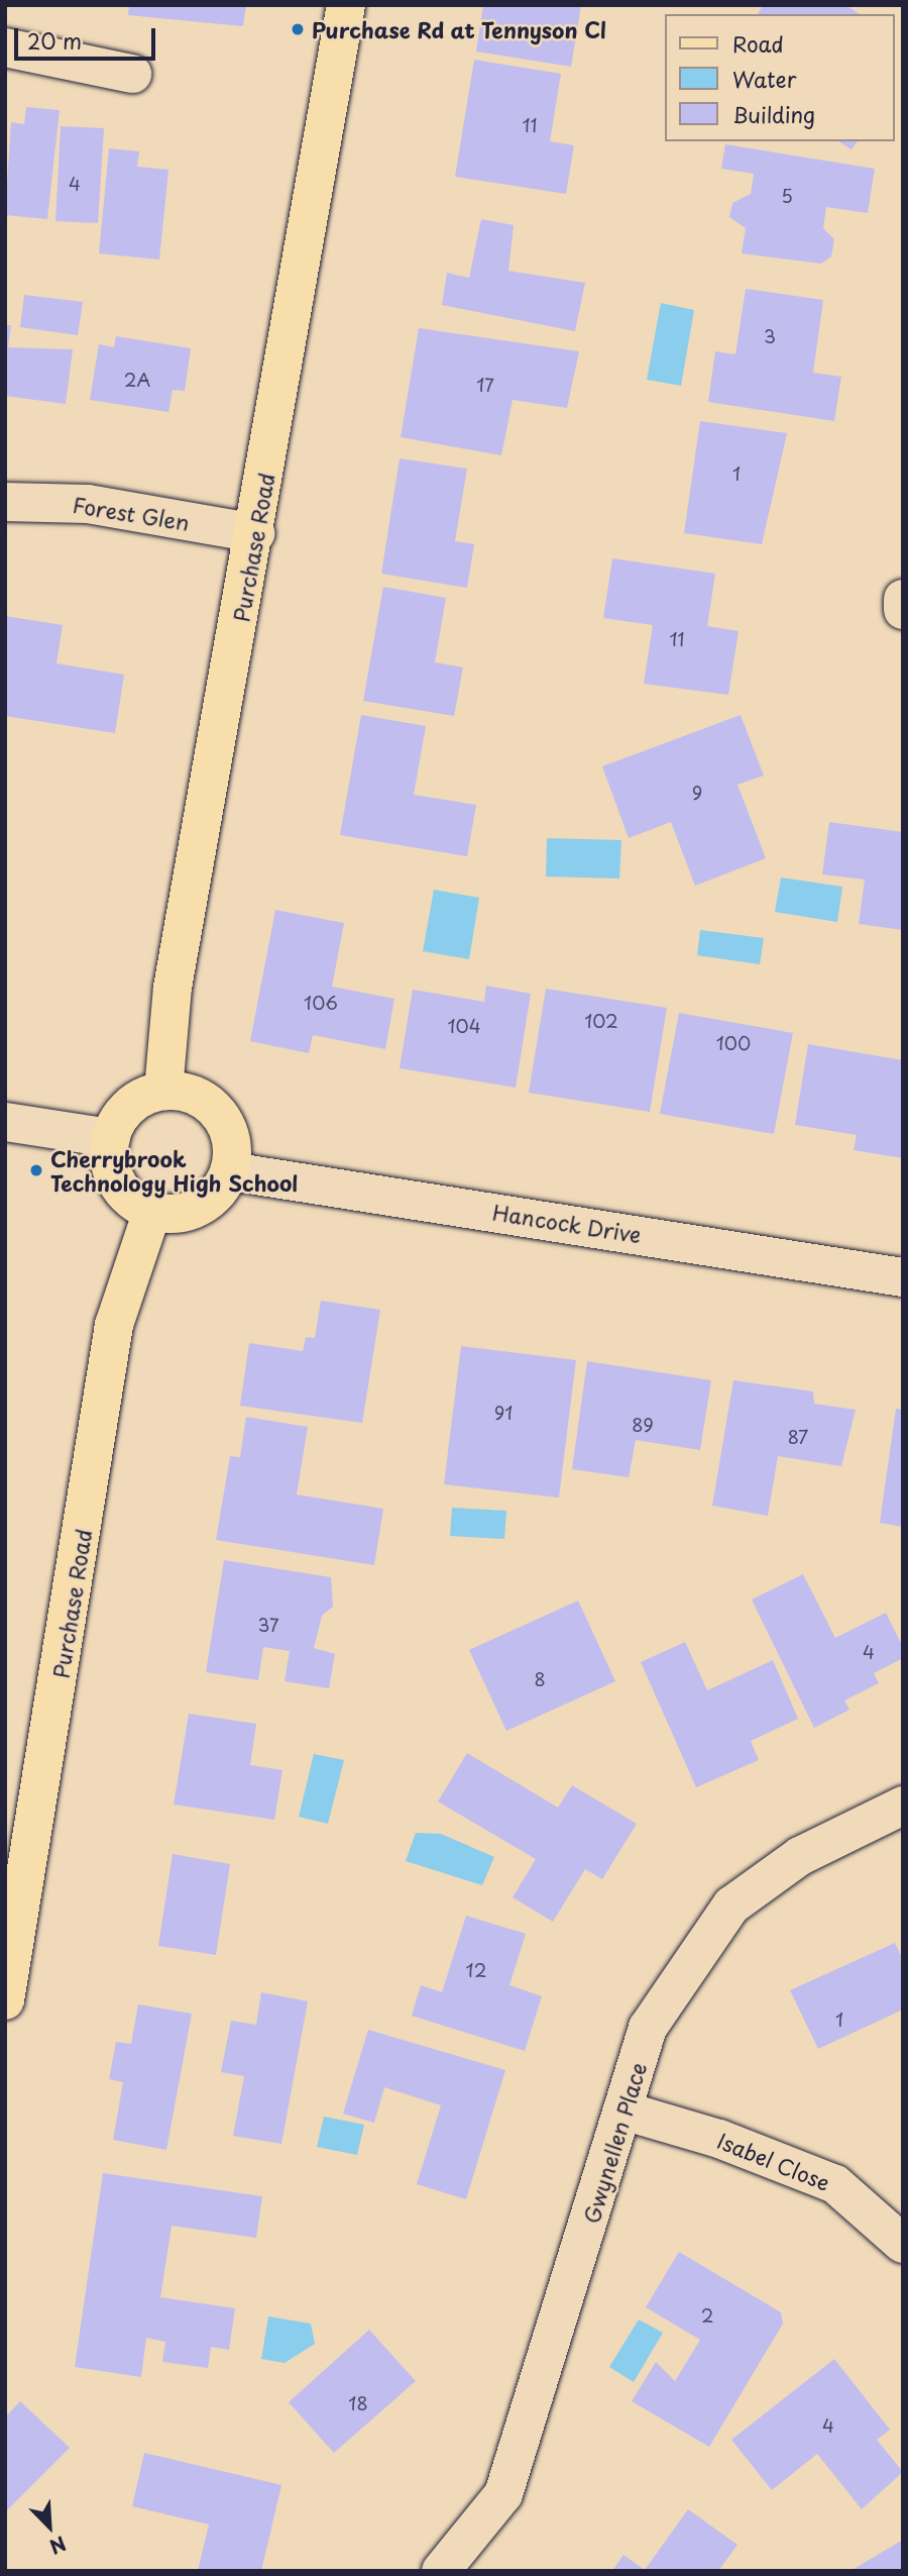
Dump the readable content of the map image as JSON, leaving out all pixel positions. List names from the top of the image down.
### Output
{
  "streets": {
    "main road": ["Purchase Road"],
    "street": [
      "Forest Glen",
      "Hancock Drive",
      "Gwynellen Place",
      "Isabel Close"
    ]
  },
  "crossings": [
    ["Forest Glen", "Purchase Road"],
    ["Purchase Road", "Hancock Drive"],
    ["Gwynellen Place", "Isabel Close"]
  ],
  "places": ["Purchase Rd at Tennyson Cl", "Cherrybrook Technology High School"],
  "house_numbers": [
    "11",
    "4",
    "5",
    "3",
    "2A",
    "17",
    "1",
    "11",
    "9",
    "106",
    "102",
    "104",
    "100",
    "91",
    "89",
    "87",
    "37",
    "4",
    "8",
    "12",
    "1",
    "2",
    "18",
    "4"
  ],
  "legend": ["Road", "Water", "Building"],
  "scale_bar": "20 m",
  "north": "bottom right"
}
